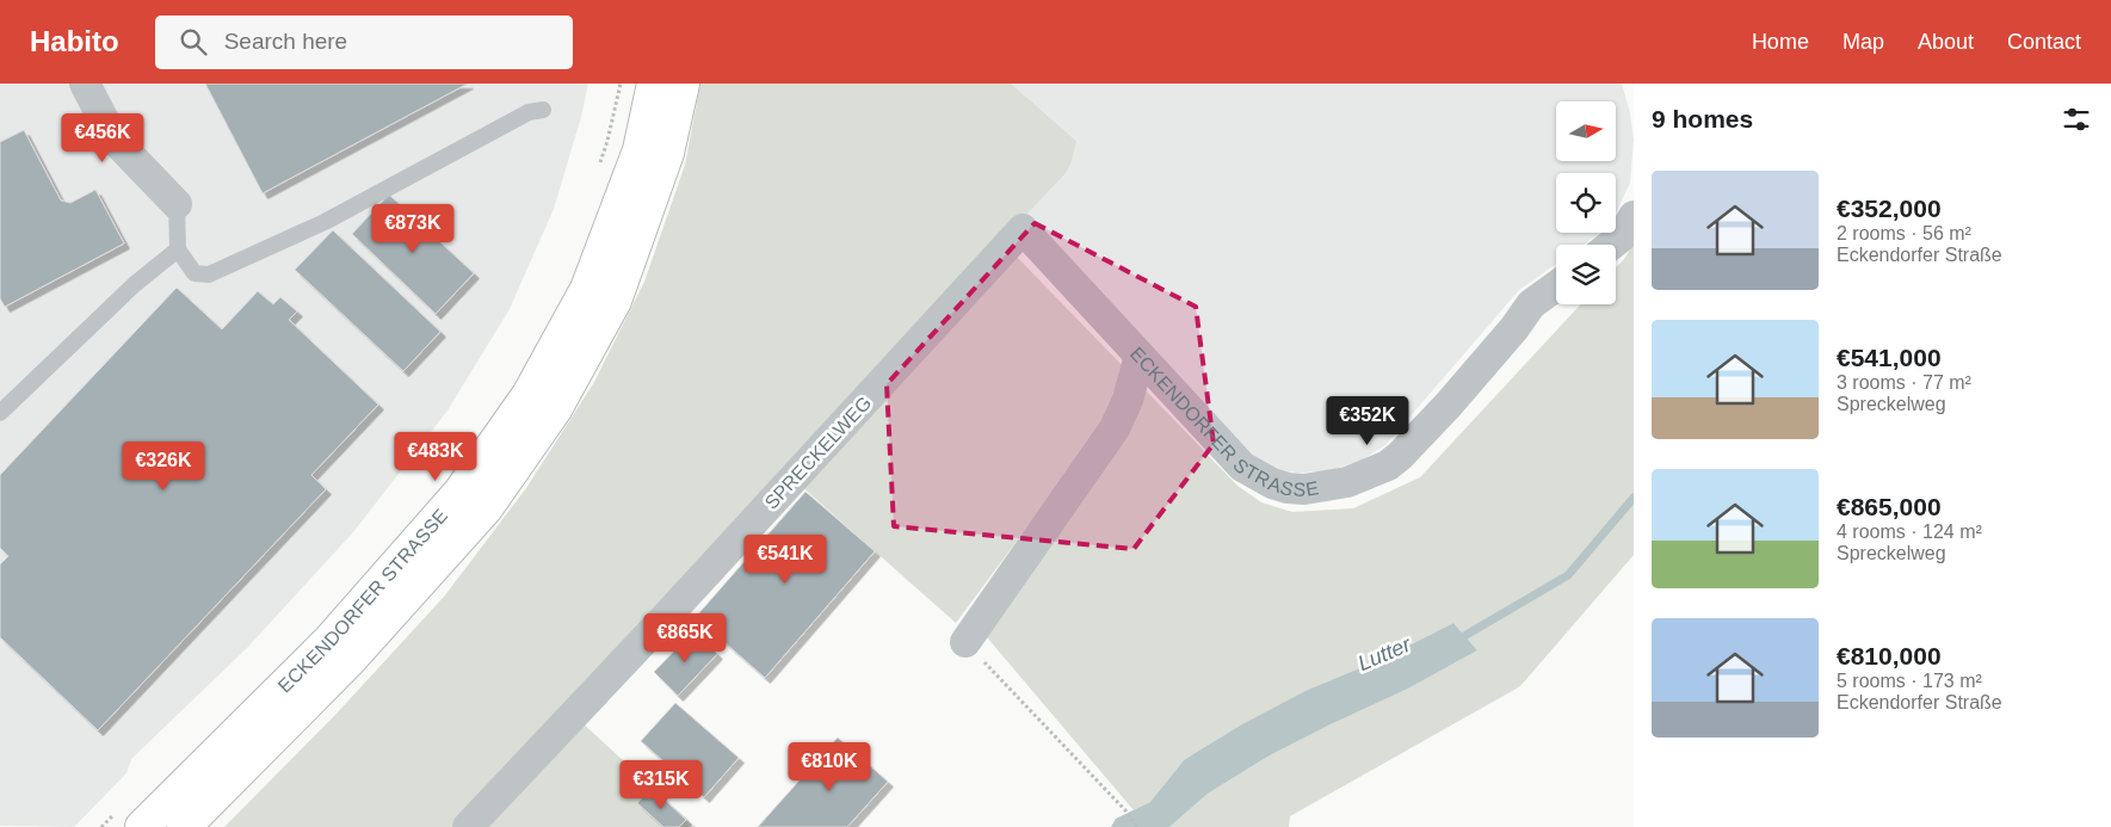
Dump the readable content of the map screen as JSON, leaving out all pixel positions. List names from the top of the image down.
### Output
{
  "streets": {
    "main road": ["ECKENDORFER STRASSE"],
    "street": ["SPRECKELWEG"]
  },
  "crossings": [
    ["ECKENDORFER STRASSE", "SPRECKELWEG"]
  ],
  "water": ["Lutter"],
  "north": "right",
  "page": {
    "header": "Habito",
    "search": "Search here",
    "nav": [
      "Home",
      "Map",
      "About",
      "Contact"
    ],
    "heading": "9 homes",
    "price": [
      "€456K",
      "€873K",
      "€352K",
      "€483K",
      "€326K",
      "€541K",
      "€865K",
      "€810K",
      "€315K"
    ],
    "list": [
      {
        "name": "€352,000",
        "note": "2 rooms · 56 m² · Eckendorfer Straße"
      },
      {
        "name": "€541,000",
        "note": "3 rooms · 77 m² · Spreckelweg"
      },
      {
        "name": "€865,000",
        "note": "4 rooms · 124 m² · Spreckelweg"
      },
      {
        "name": "€810,000",
        "note": "5 rooms · 173 m² · Eckendorfer Straße"
      }
    ]
  }
}
